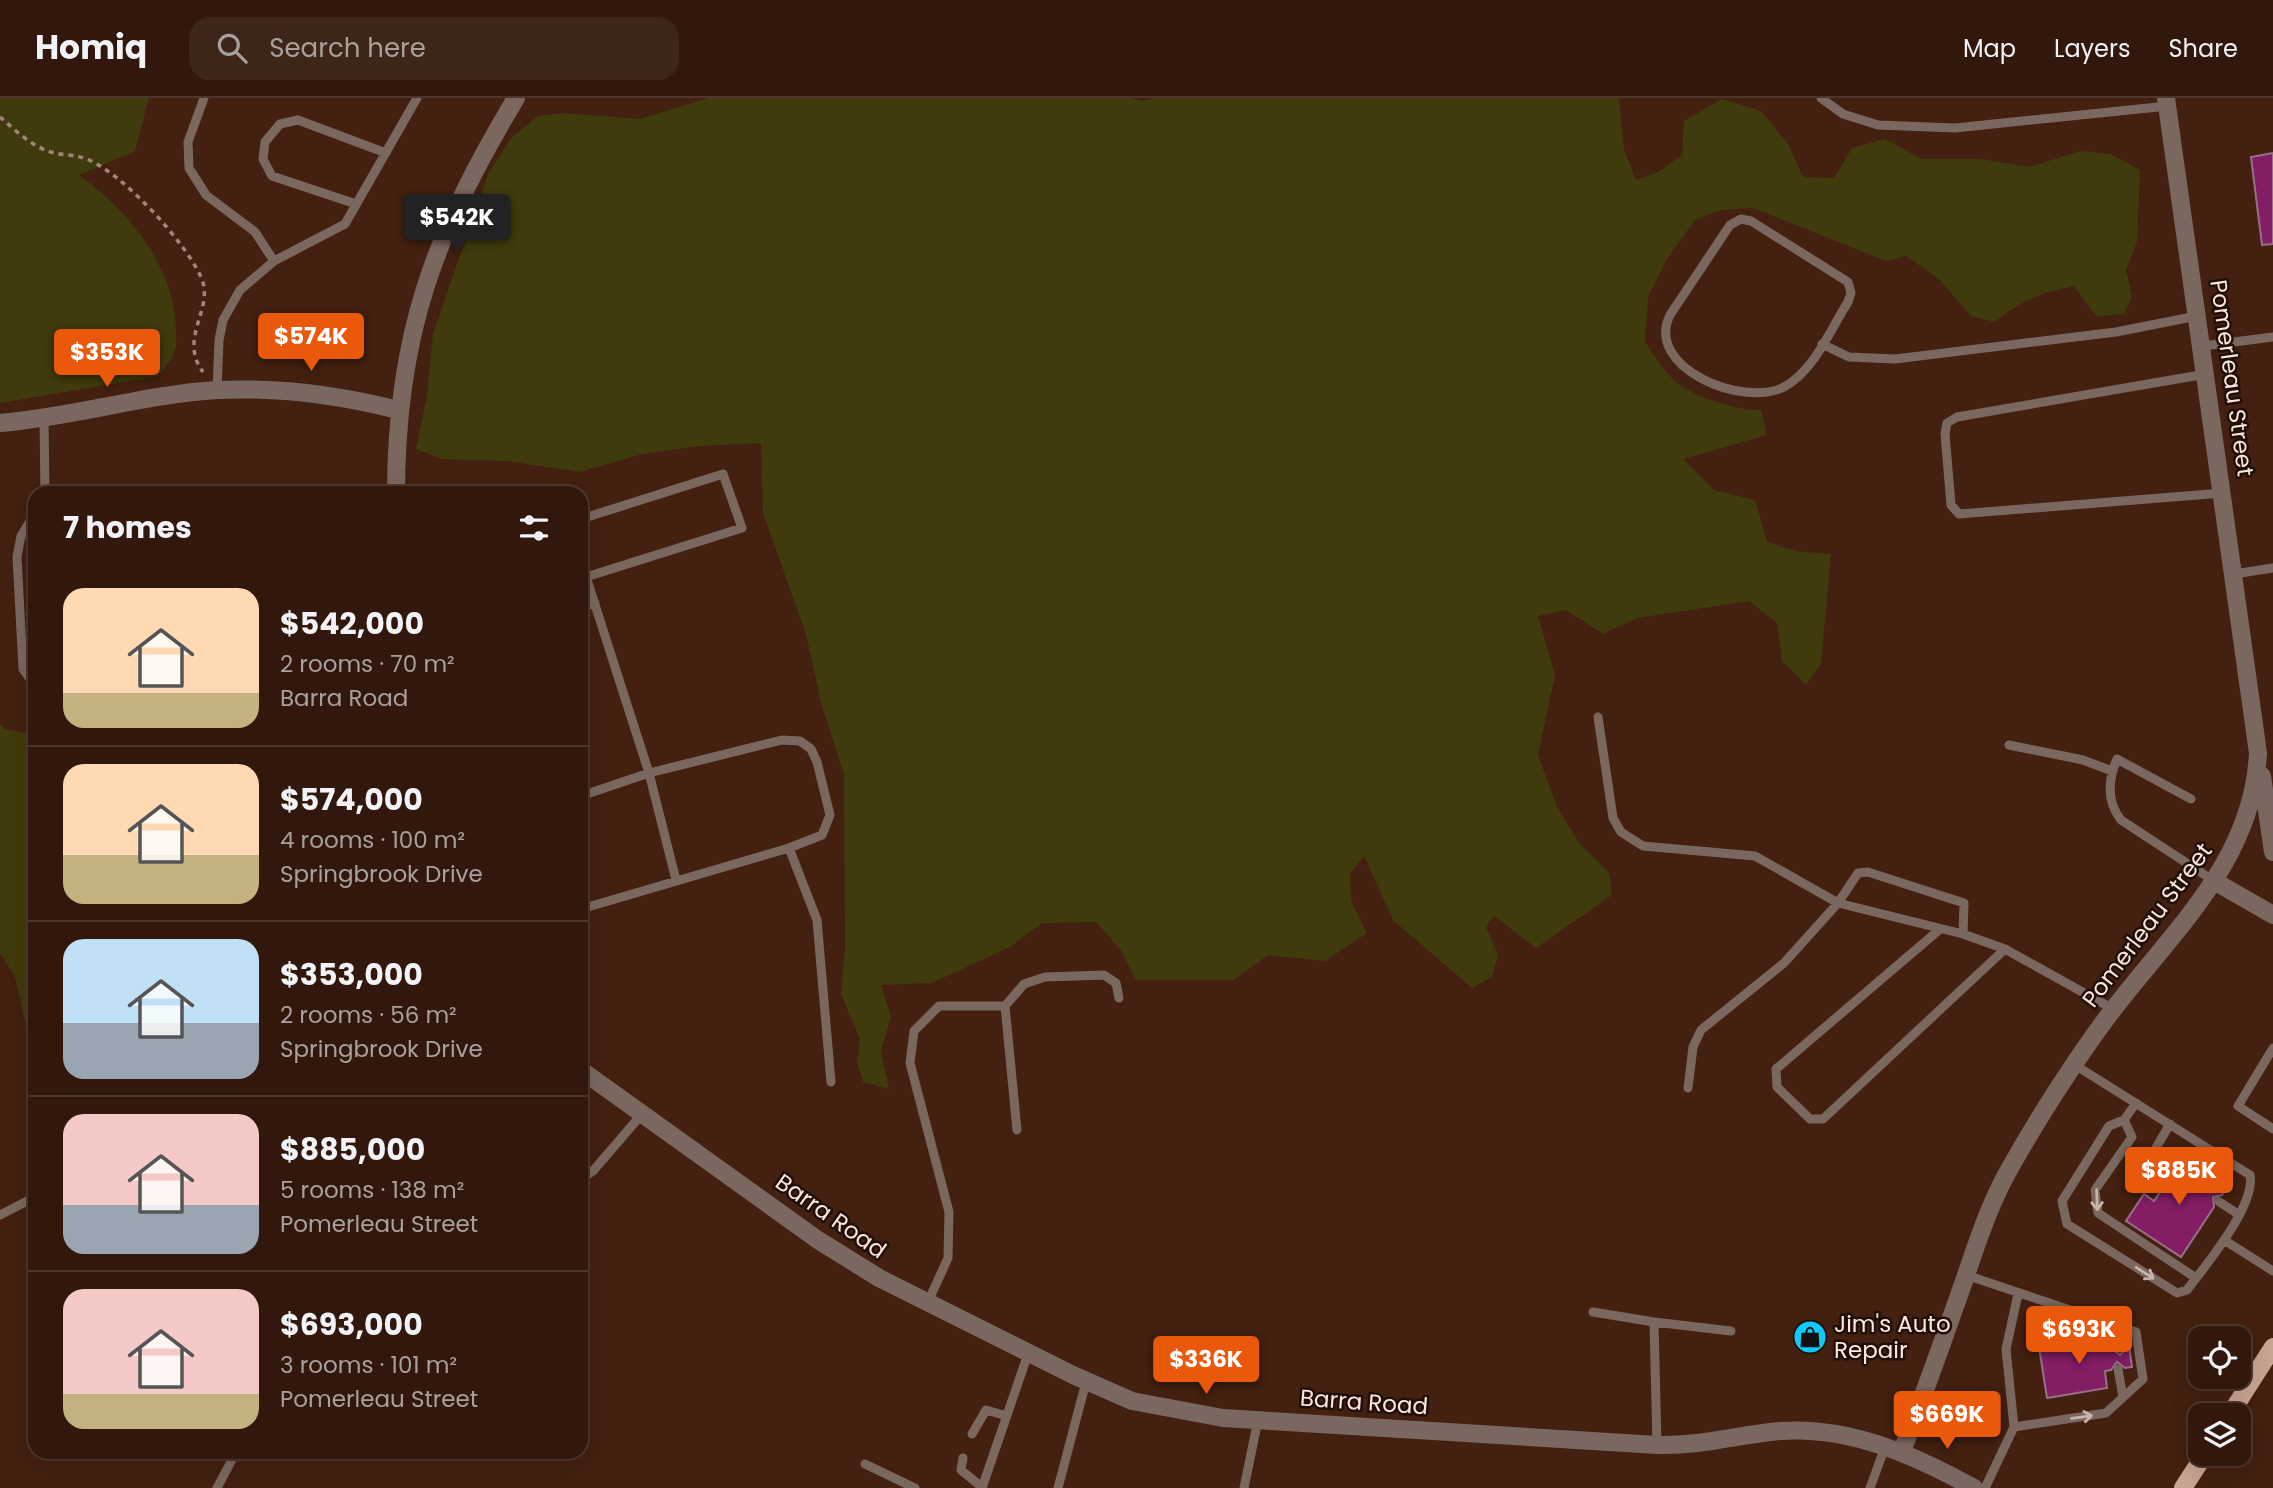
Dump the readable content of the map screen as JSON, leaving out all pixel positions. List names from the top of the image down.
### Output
{
  "streets": {
    "street": ["Pomerleau Street", "Barra Road"]
  },
  "crossings": [
    ["Pomerleau Street", "Barra Road"]
  ],
  "places": {
    "shop": ["Jim's Auto Repair"]
  },
  "page": {
    "header": "Homiq",
    "search": "Search here",
    "nav": ["Map", "Layers", "Share"],
    "price": [
      "$542K",
      "$574K",
      "$353K",
      "$885K",
      "$693K",
      "$336K",
      "$669K"
    ],
    "heading": "7 homes",
    "list": [
      {
        "name": "$542,000",
        "note": "2 rooms · 70 m² · Barra Road"
      },
      {
        "name": "$574,000",
        "note": "4 rooms · 100 m² · Springbrook Drive"
      },
      {
        "name": "$353,000",
        "note": "2 rooms · 56 m² · Springbrook Drive"
      },
      {
        "name": "$885,000",
        "note": "5 rooms · 138 m² · Pomerleau Street"
      },
      {
        "name": "$693,000",
        "note": "3 rooms · 101 m² · Pomerleau Street"
      }
    ]
  }
}
